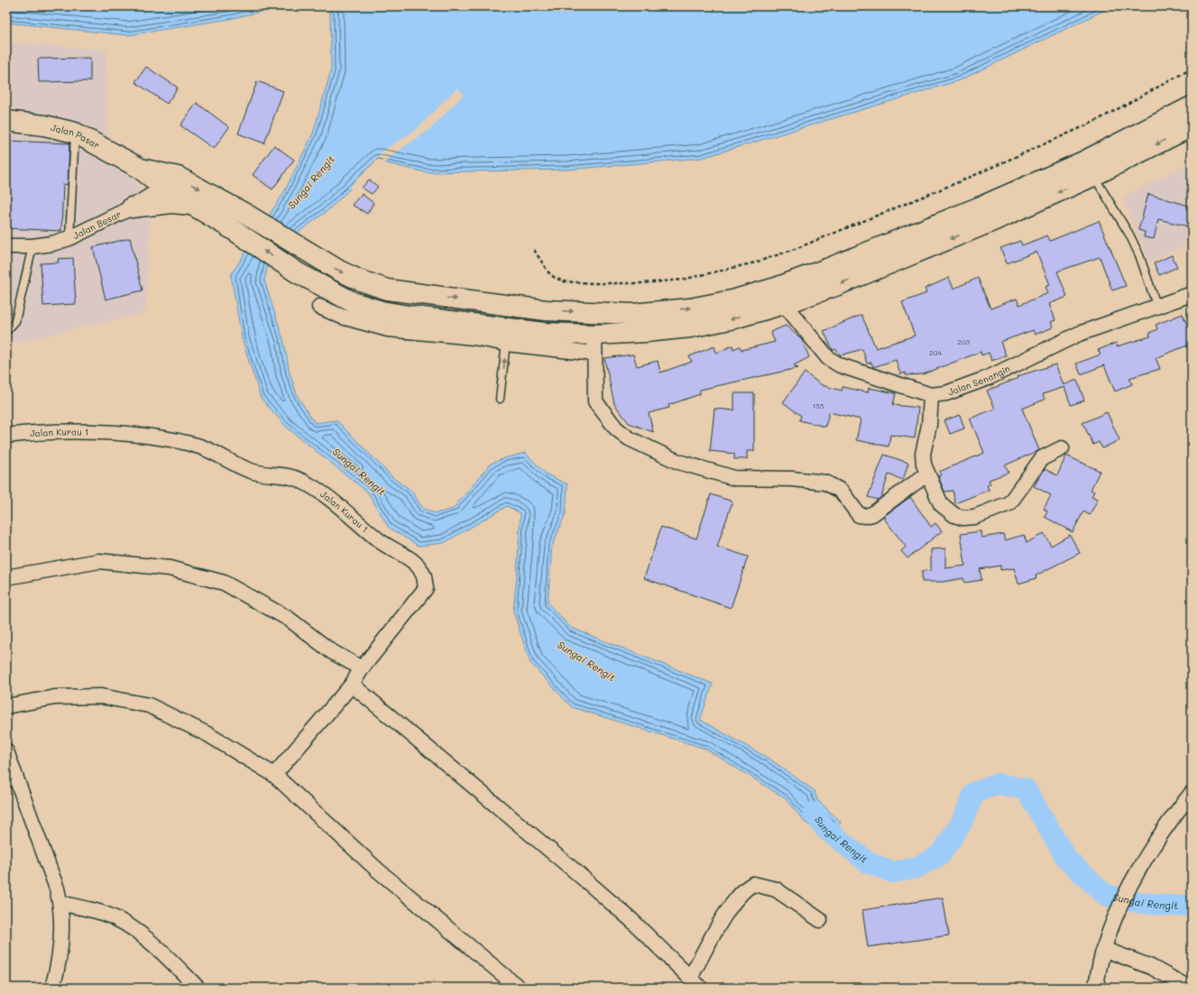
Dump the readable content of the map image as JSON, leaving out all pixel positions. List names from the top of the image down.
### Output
{
  "streets": {
    "main road": ["Jalan Pasar"],
    "street": ["Jalan Besar", "Jalan Senangin", "Jalan Kurau 1"]
  },
  "crossings": [
    ["Jalan Pasar", "Jalan Besar"]
  ],
  "water": ["Sungai Rengit"],
  "house_numbers": ["203", "204", "155"]
}
